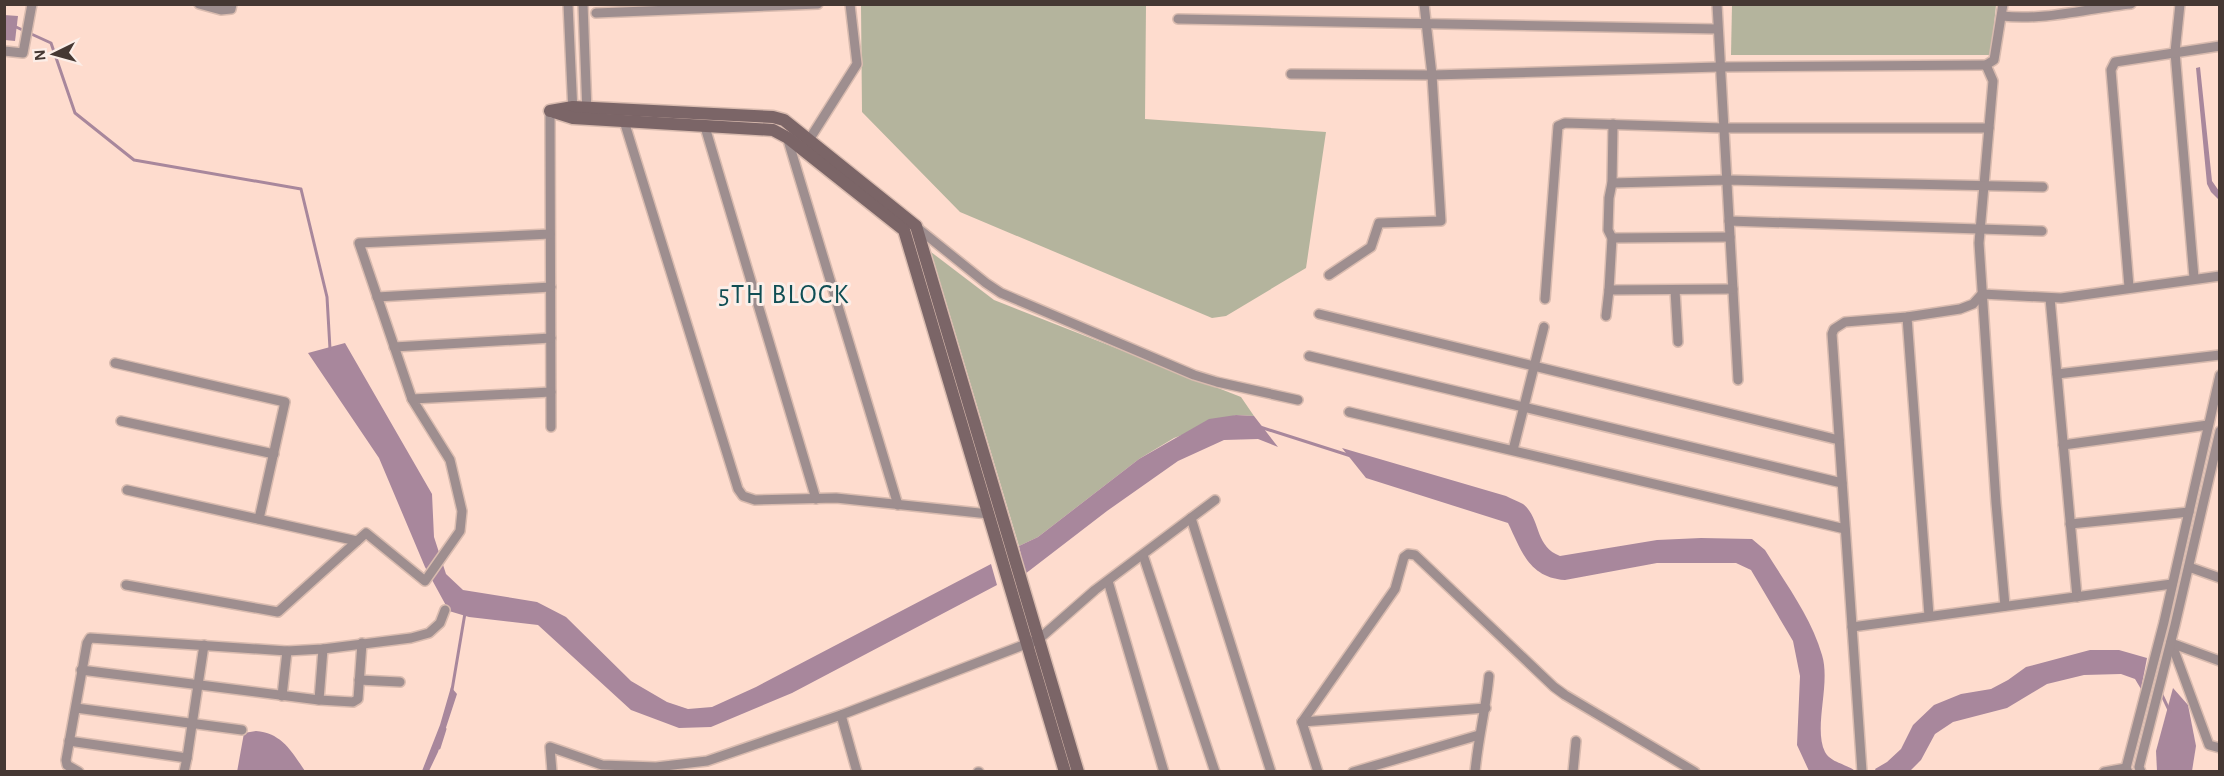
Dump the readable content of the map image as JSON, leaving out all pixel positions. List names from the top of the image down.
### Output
{
  "districts": ["5TH BLOCK"],
  "north": "left"
}
